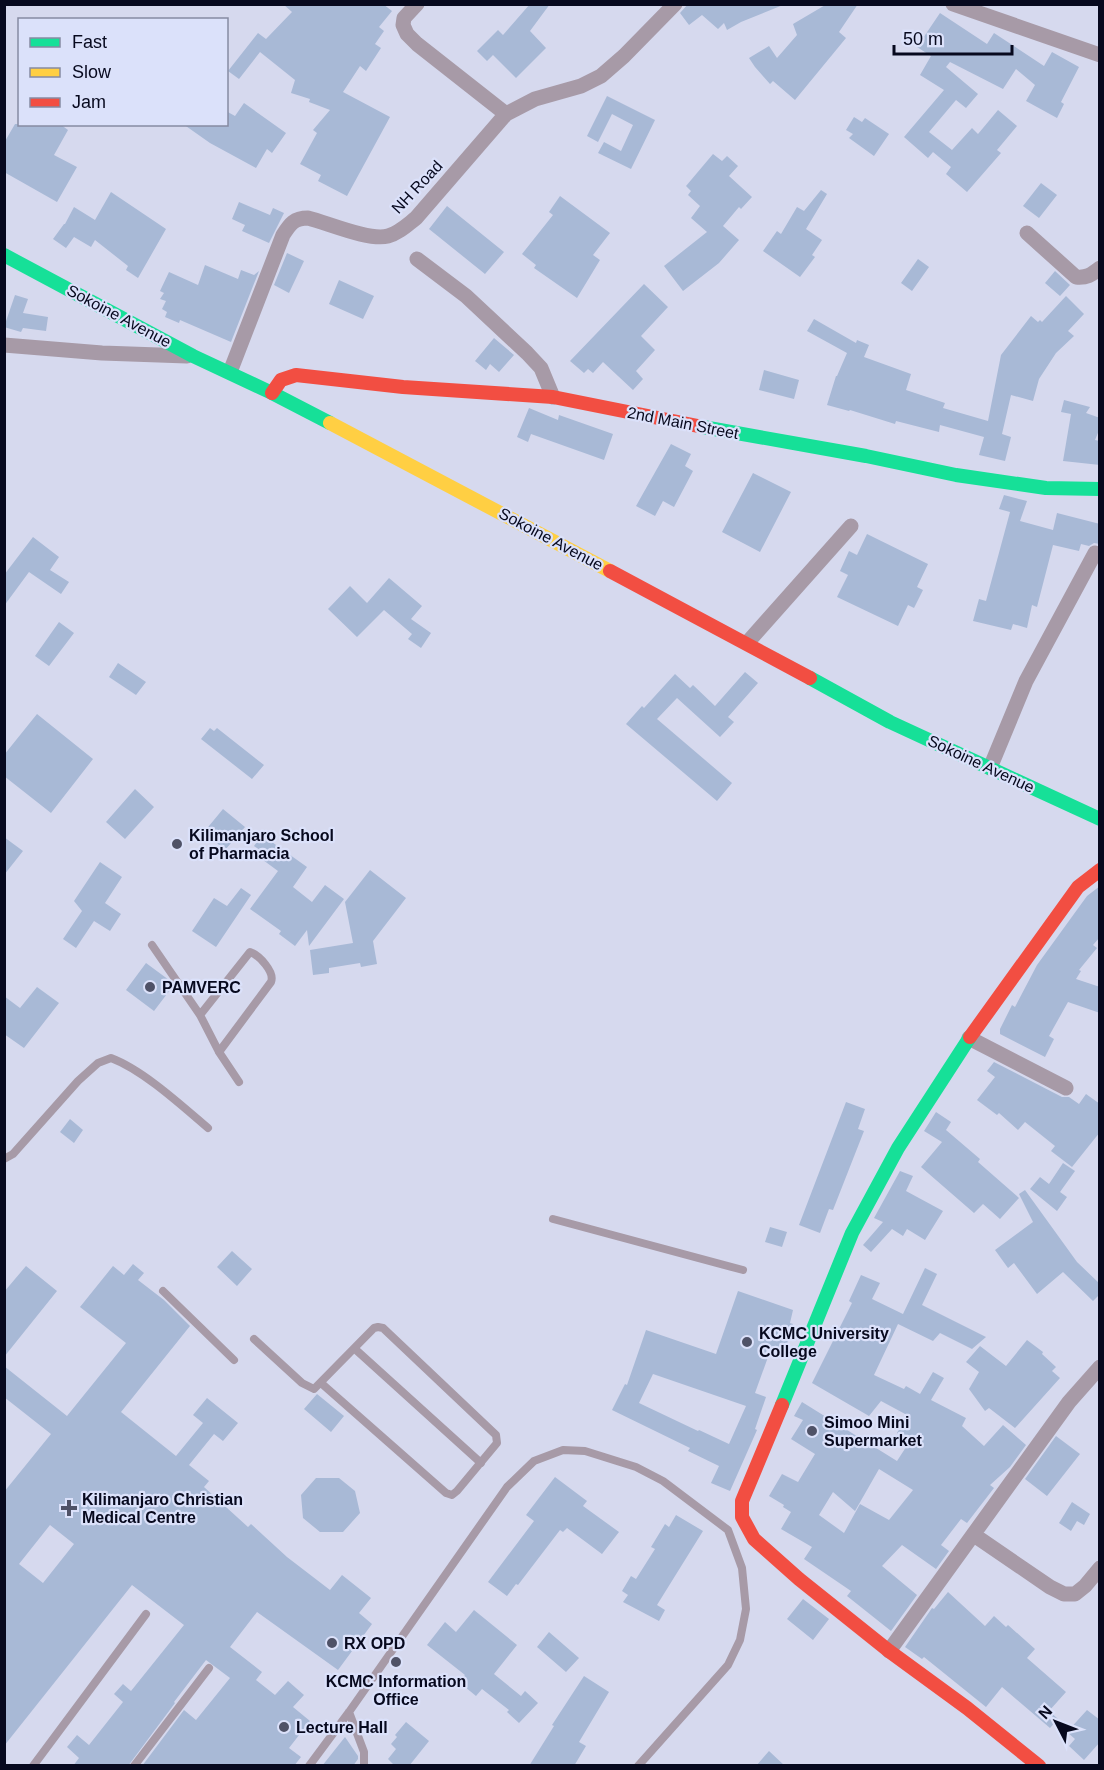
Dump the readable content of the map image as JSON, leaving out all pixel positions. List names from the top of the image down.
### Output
{
  "streets": {
    "street": ["NH Road", "Sokoine Avenue", "2nd Main Street"]
  },
  "crossings": [
    ["NH Road", "Sokoine Avenue"],
    ["Sokoine Avenue", "2nd Main Street"]
  ],
  "places": {
    "other": [
      "Kilimanjaro School of Pharmacia",
      "PAMVERC",
      "KCMC University College",
      "Simoo Mini Supermarket",
      "RX OPD",
      "KCMC Information Office",
      "Lecture Hall"
    ],
    "health": ["Kilimanjaro Christian Medical Centre"]
  },
  "legend": ["Fast", "Slow", "Jam"],
  "scale_bar": "50 m",
  "north": "top left"
}
